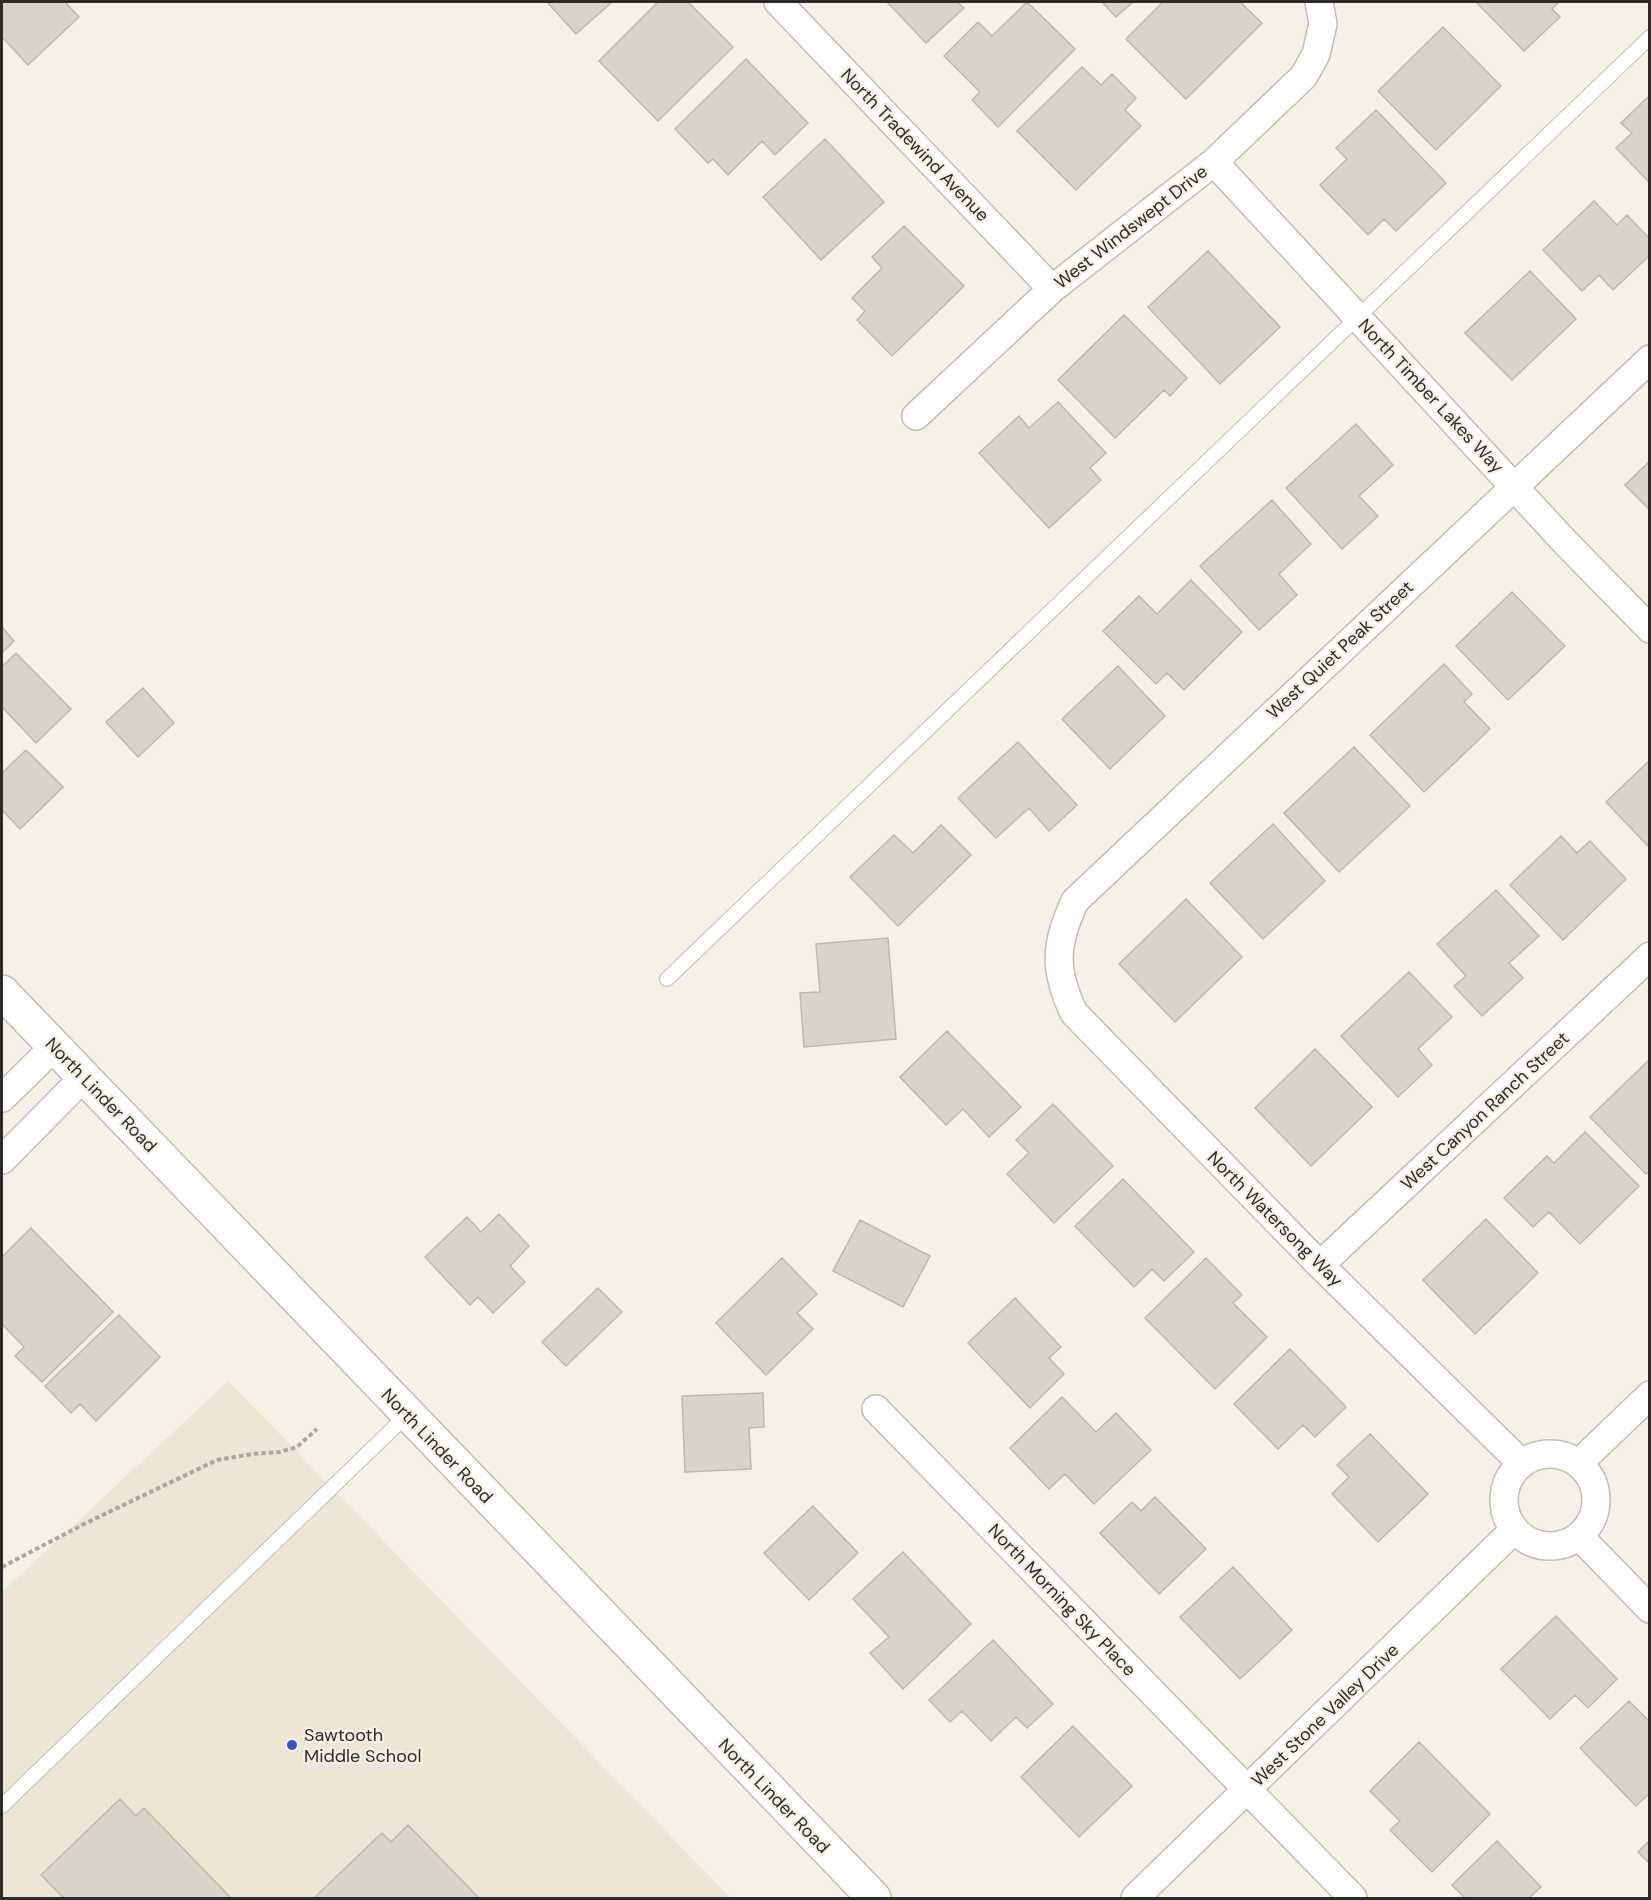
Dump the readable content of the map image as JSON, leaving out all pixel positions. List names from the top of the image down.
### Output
{
  "streets": {
    "main road": ["North Linder Road"],
    "street": [
      "North Tradewind Avenue",
      "West Windswept Drive",
      "North Timber Lakes Way",
      "West Quiet Peak Street",
      "West Canyon Ranch Street",
      "North Watersong Way",
      "North Morning Sky Place",
      "West Stone Valley Drive"
    ]
  },
  "crossings": [
    ["North Tradewind Avenue", "West Windswept Drive"],
    ["West Windswept Drive", "North Timber Lakes Way"],
    ["North Timber Lakes Way", "West Quiet Peak Street"],
    ["West Quiet Peak Street", "North Watersong Way"],
    ["West Canyon Ranch Street", "North Watersong Way"],
    ["North Watersong Way", "West Stone Valley Drive"],
    ["North Morning Sky Place", "West Stone Valley Drive"]
  ],
  "places": ["Sawtooth Middle School"]
}
